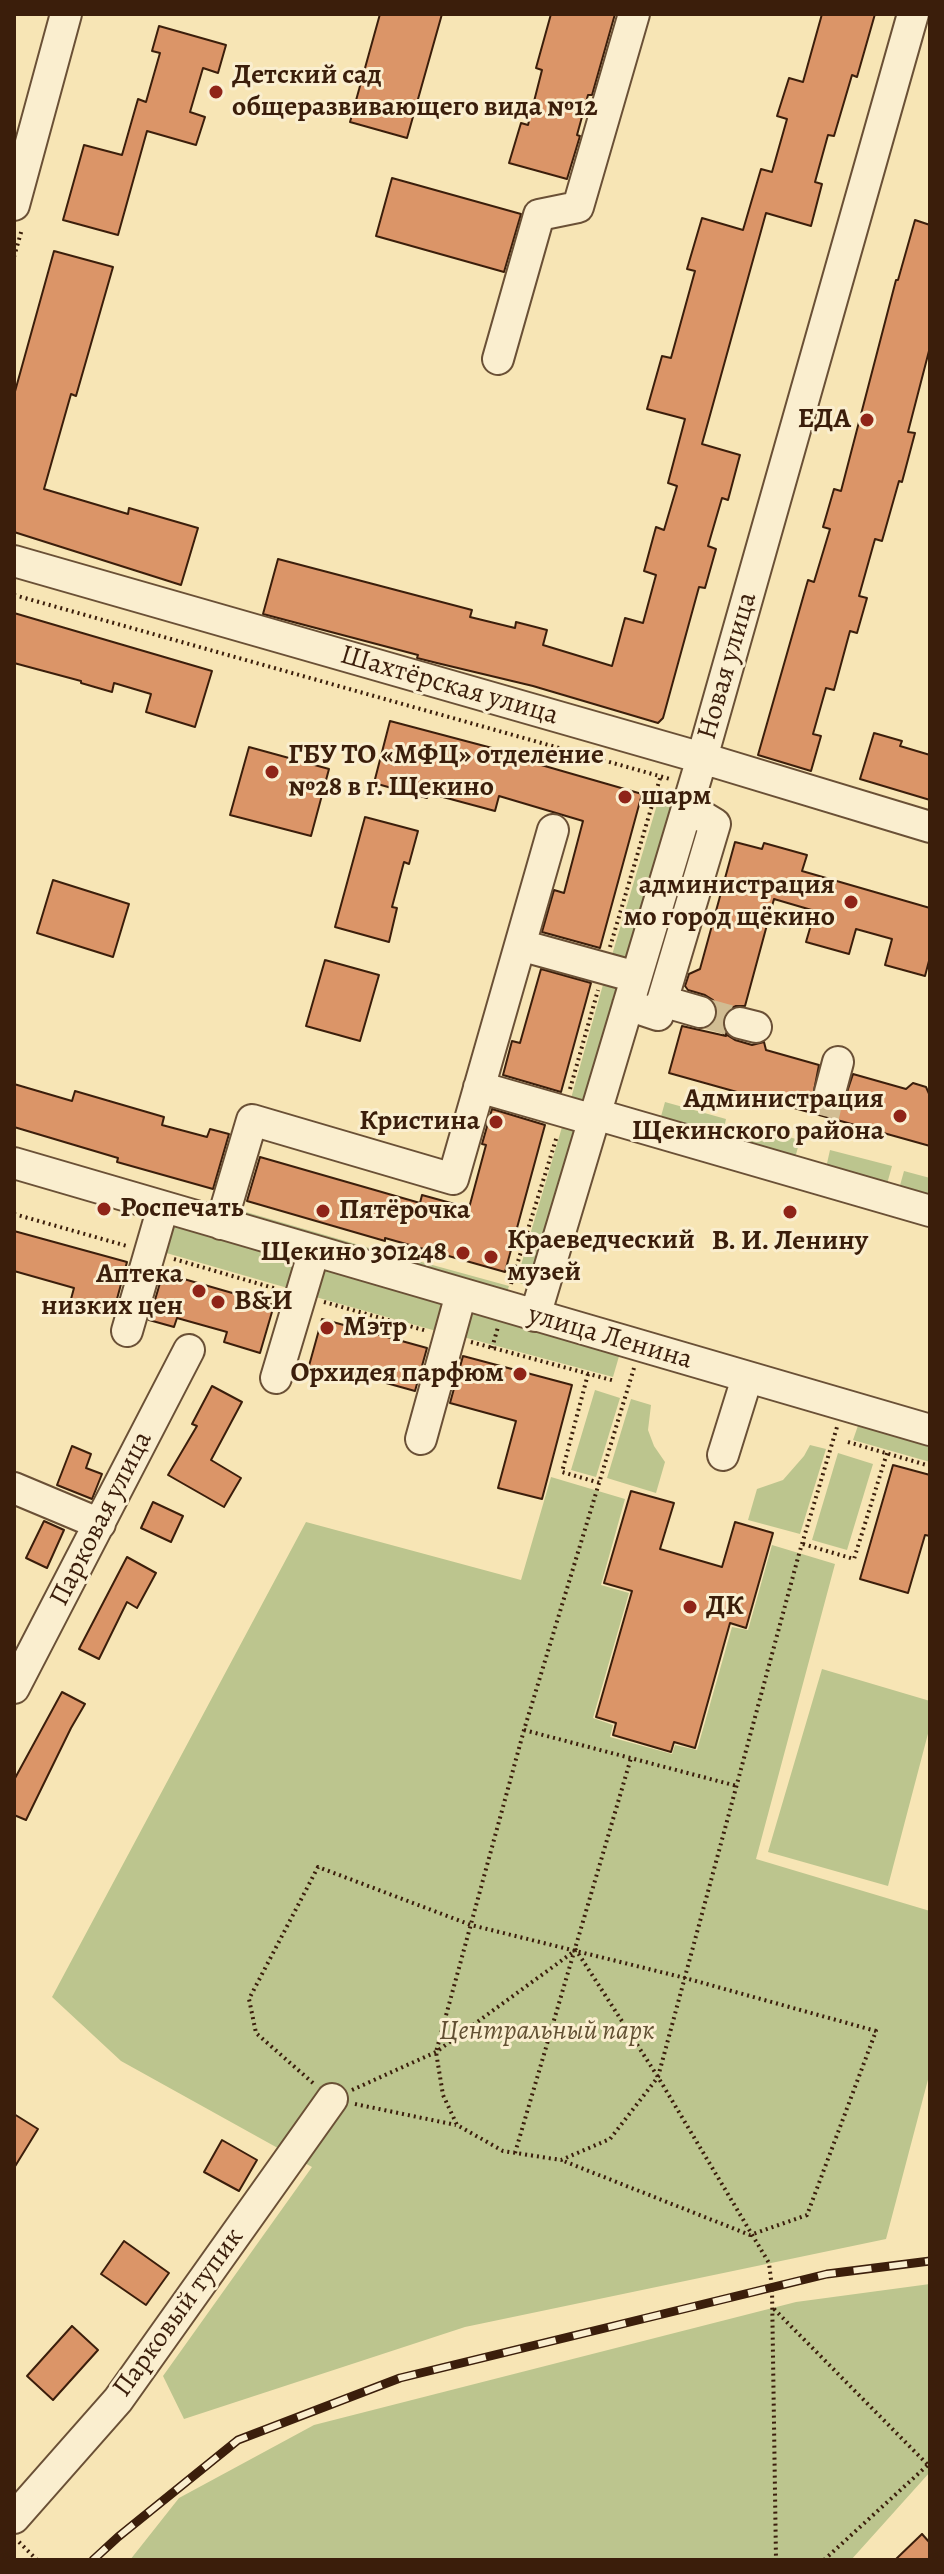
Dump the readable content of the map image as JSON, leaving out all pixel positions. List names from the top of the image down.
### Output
{
  "streets": {
    "street": [
      "Новая улица",
      "Шахтёрская улица",
      "улица Ленина",
      "Парковая улица",
      "Парковый тупик"
    ]
  },
  "crossings": [
    ["Новая улица", "Шахтёрская улица"],
    ["Новая улица", "улица Ленина"]
  ],
  "parks": ["Центральный парк"],
  "places": [
    "Детский сад общеразвивающего вида №12",
    "ЕДА",
    "ГБУ ТО «МФЦ» отделение №28 в г. Щекино",
    "шарм",
    "администрация мо город щёкино",
    "Администрация Щекинского района",
    "Кристина",
    "Роспечать",
    "Пятёрочка",
    "В. И. Ленину",
    "Щекино 301248",
    "Краеведческий музей",
    "Аптека низких цен",
    "В&И",
    "Мэтр",
    "Орхидея парфюм",
    "ДК"
  ]
}
